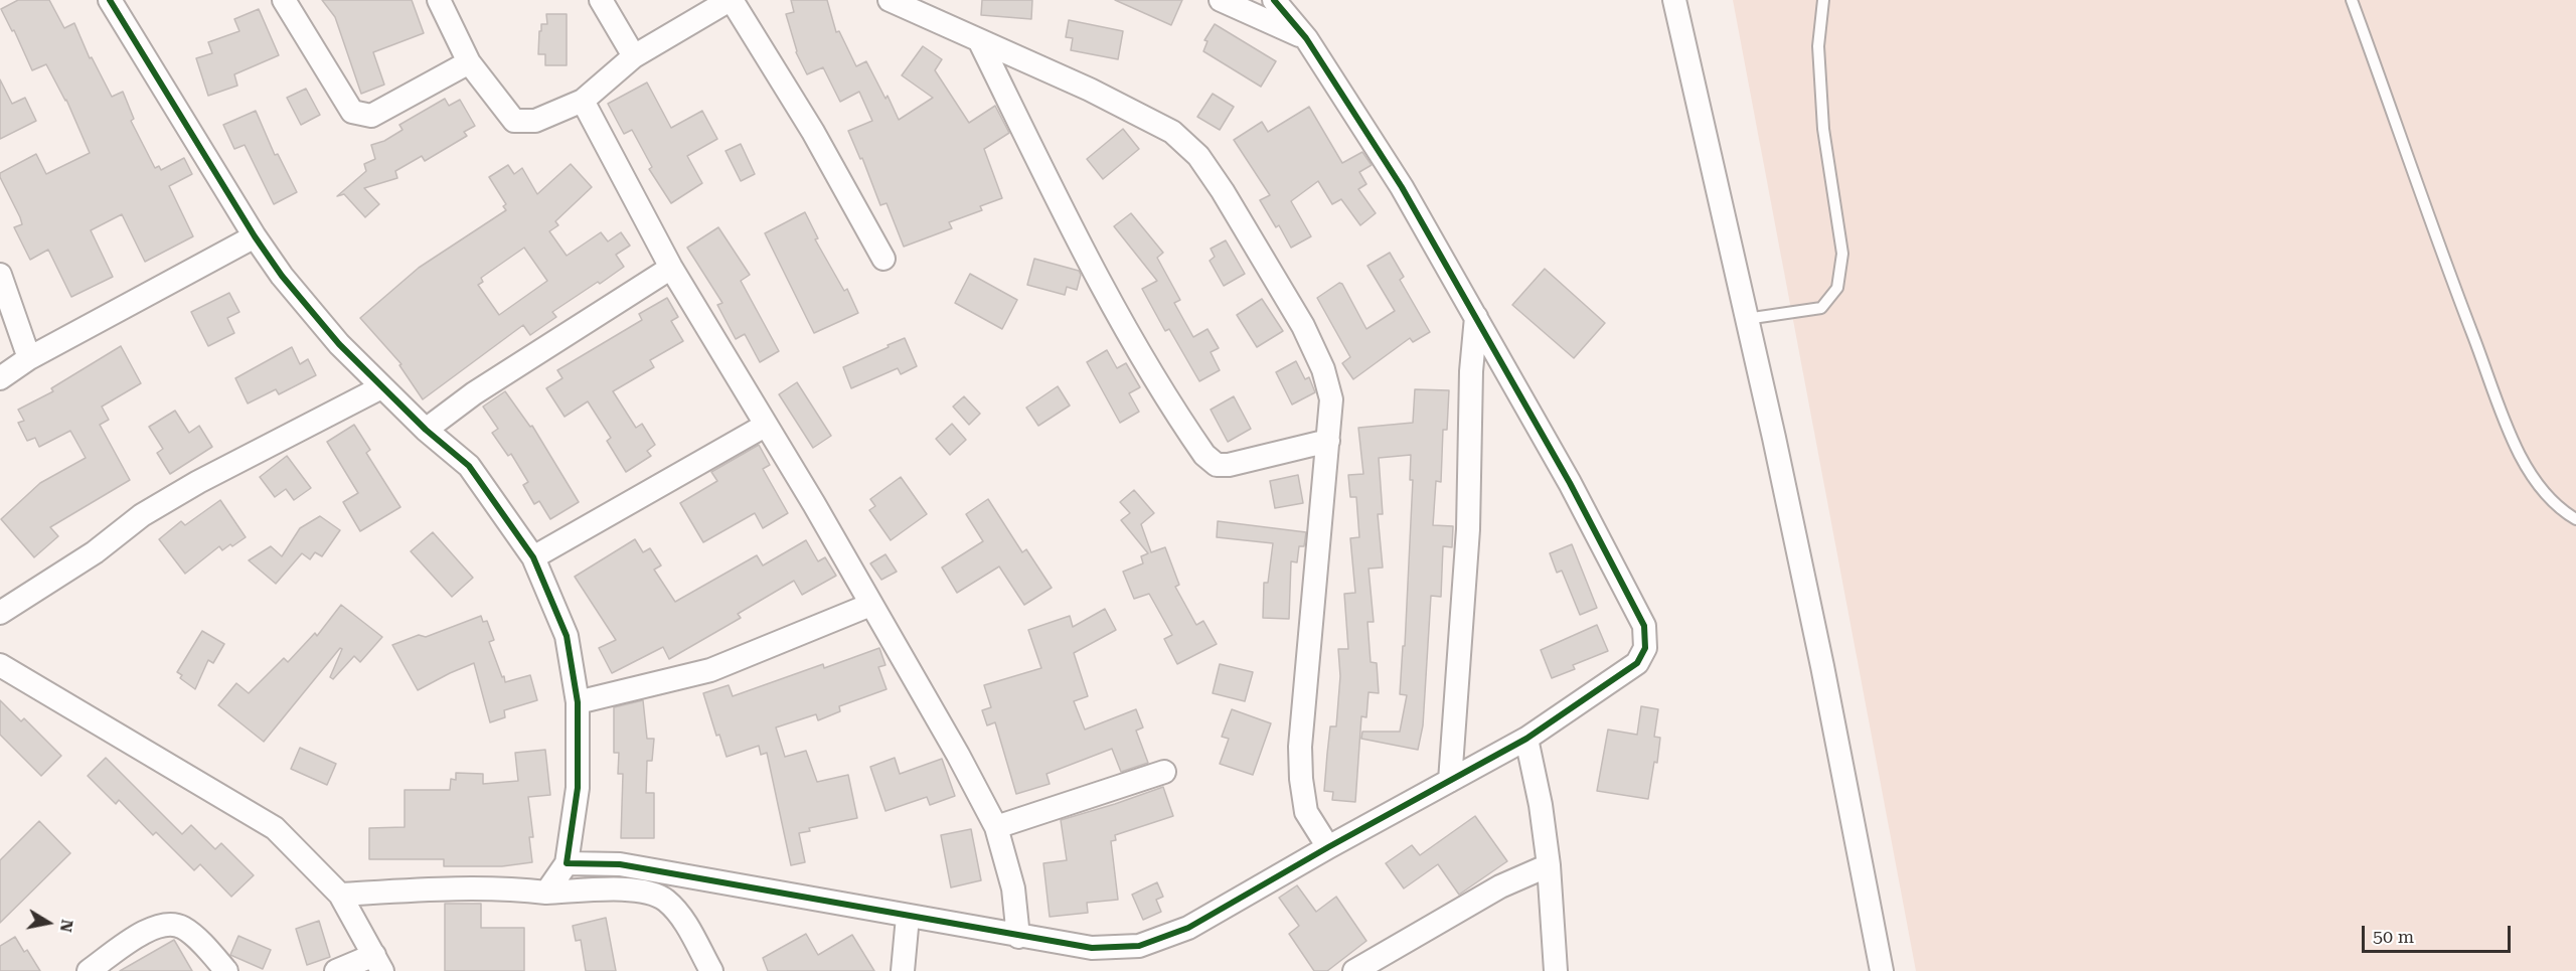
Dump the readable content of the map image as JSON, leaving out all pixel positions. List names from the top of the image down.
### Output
{
  "scale_bar": "50 m",
  "north": "right"
}
